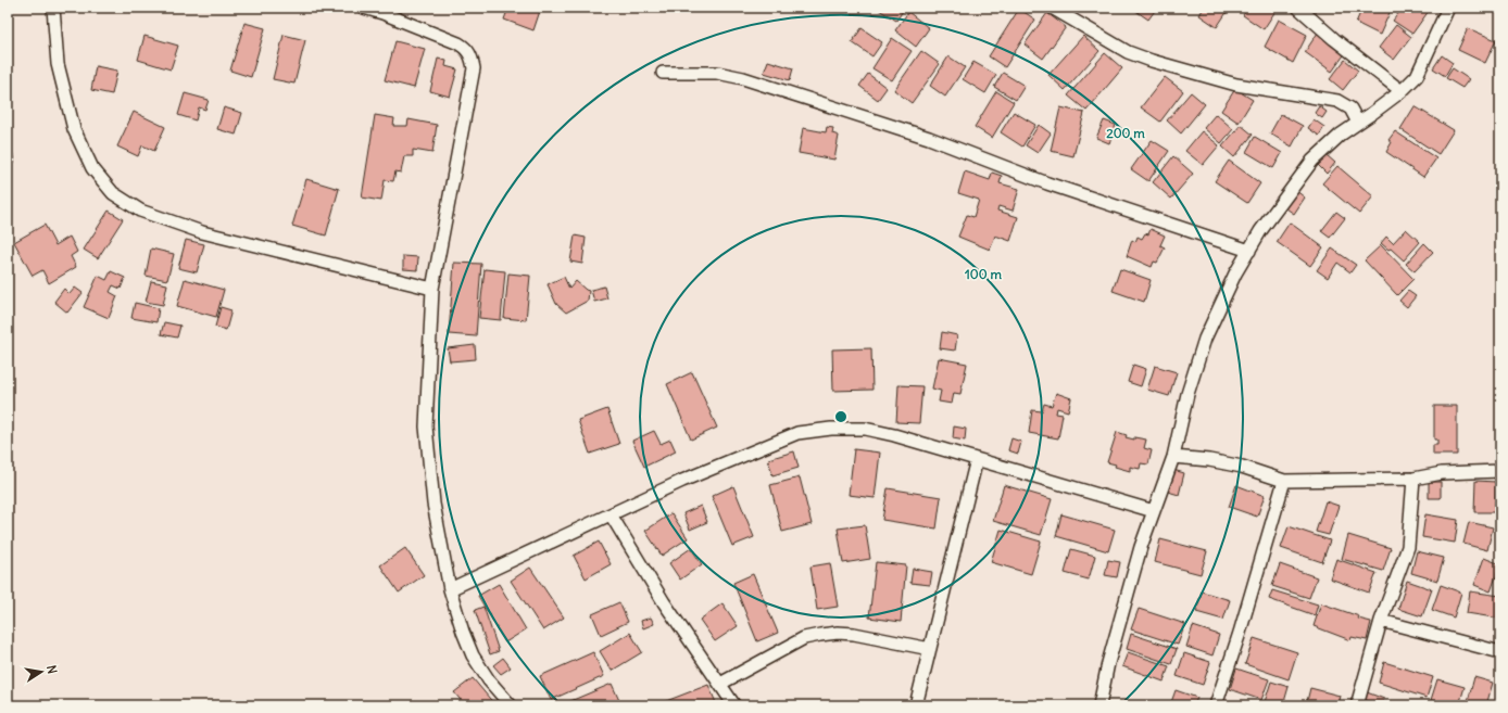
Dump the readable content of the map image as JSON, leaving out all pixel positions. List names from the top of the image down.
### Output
{
  "north": "right",
  "rings": ["200 m", "100 m"]
}
